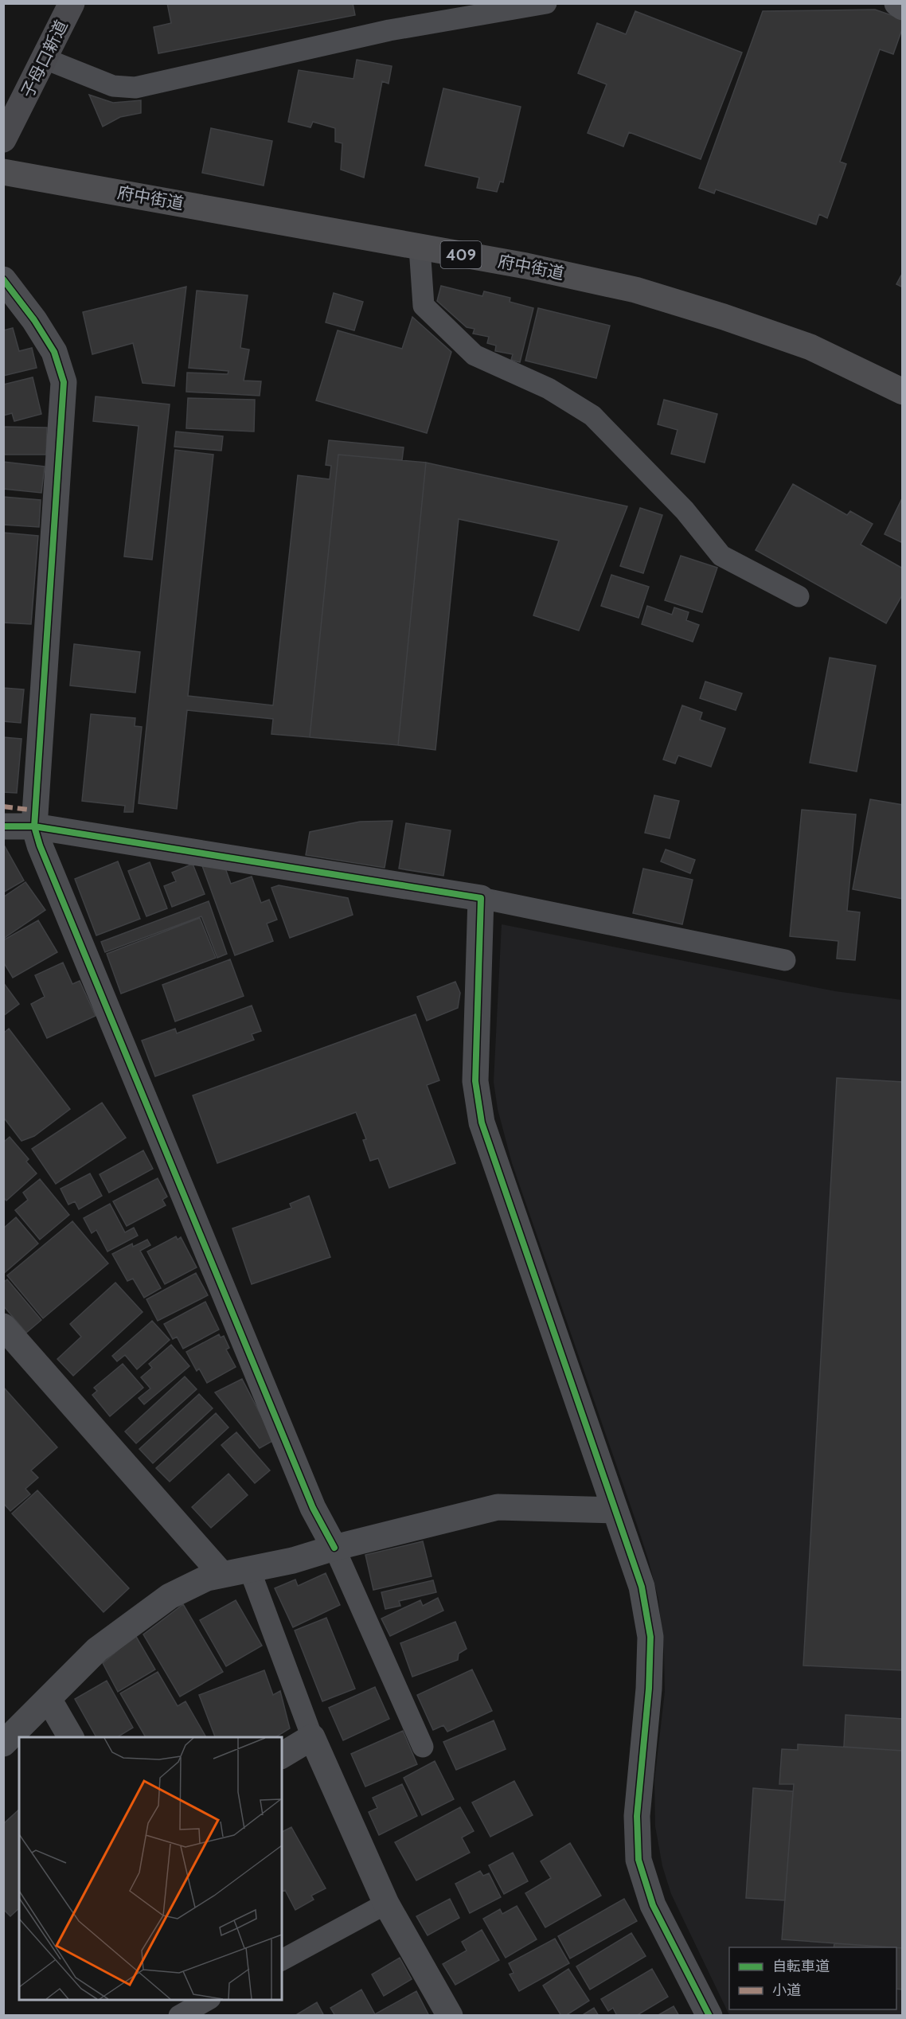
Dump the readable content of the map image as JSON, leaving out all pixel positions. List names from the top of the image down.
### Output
{
  "streets": {
    "highway": ["府中街道", "409"],
    "street": ["子母口新道"]
  },
  "legend": ["自転車道", "小道"]
}
